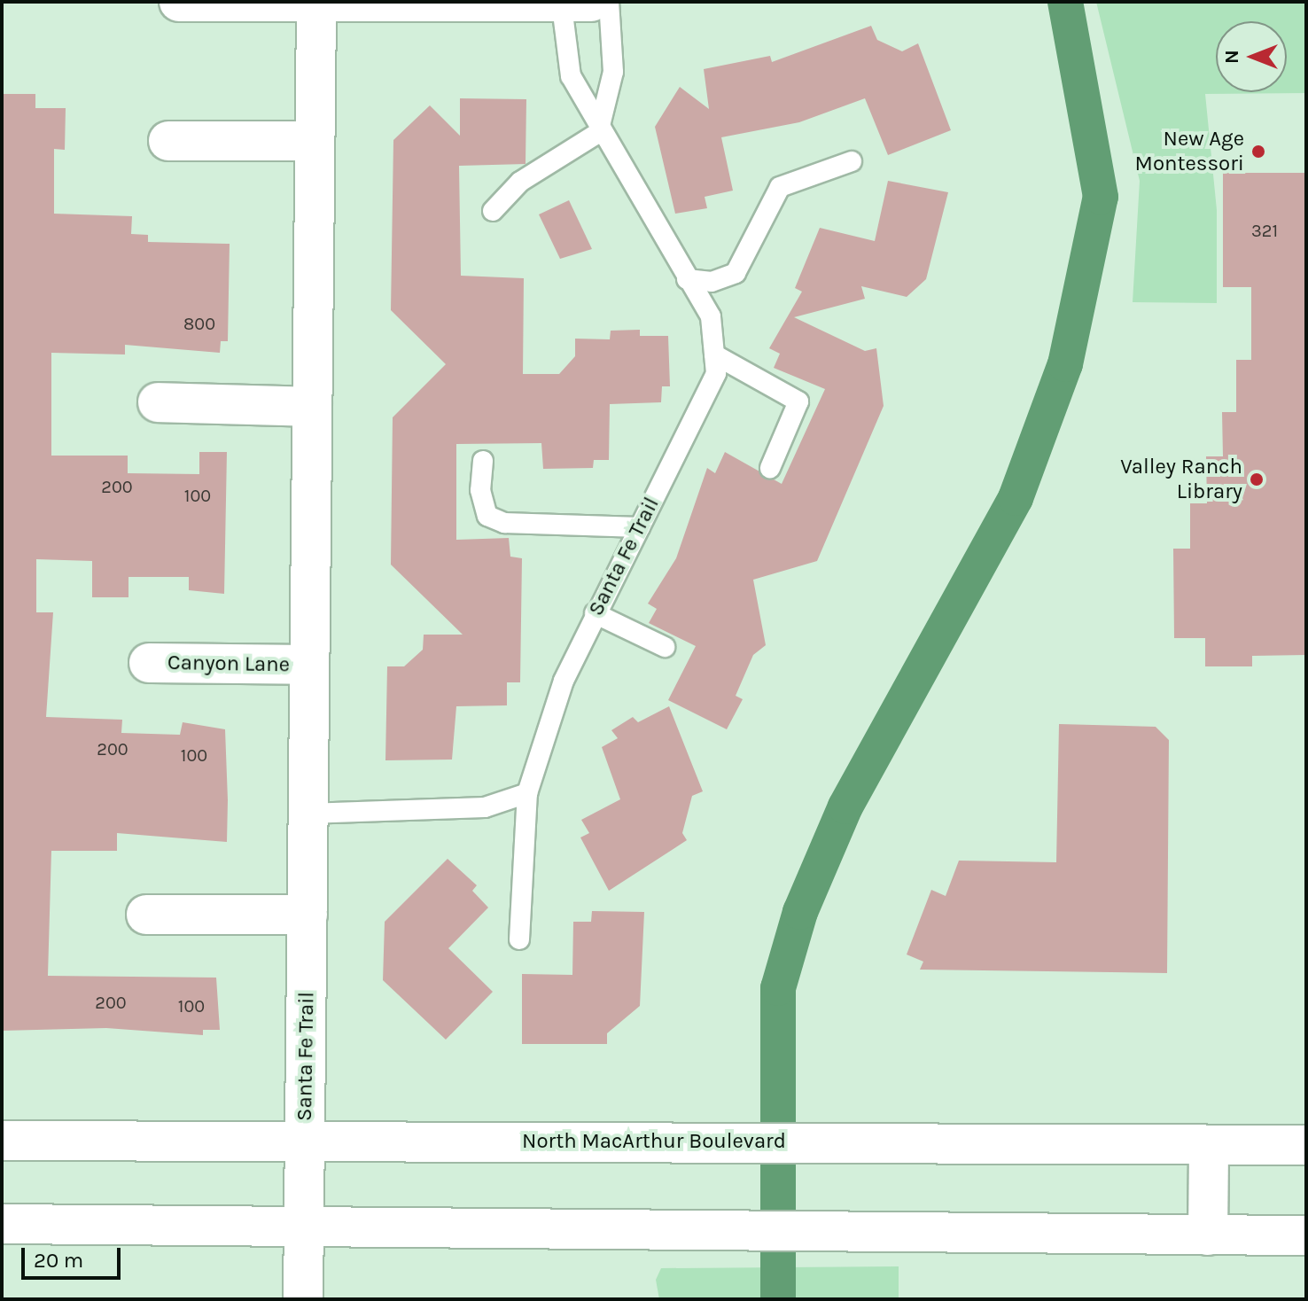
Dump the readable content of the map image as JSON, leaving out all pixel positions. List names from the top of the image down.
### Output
{
  "streets": {
    "main road": ["Santa Fe Trail", "Canyon Lane", "North MacArthur Boulevard"]
  },
  "crossings": [
    ["Santa Fe Trail", "Canyon Lane"],
    ["Santa Fe Trail", "North MacArthur Boulevard"]
  ],
  "places": ["New Age Montessori", "Valley Ranch Library"],
  "house_numbers": [
    "321",
    "800",
    "200",
    "100",
    "200",
    "100",
    "200",
    "100"
  ],
  "scale_bar": "20 m",
  "north": "left"
}
